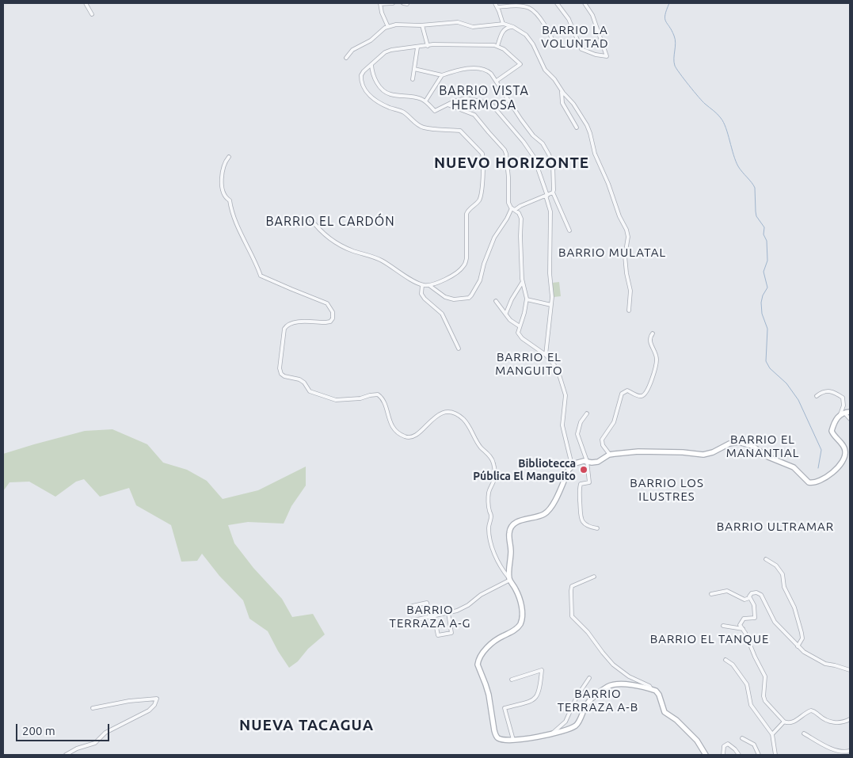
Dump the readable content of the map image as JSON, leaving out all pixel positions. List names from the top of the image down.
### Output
{
  "districts": [
    "BARRIO LA VOLUNTAD",
    "BARRIO VISTA HERMOSA",
    "NUEVO HORIZONTE",
    "BARRIO EL CARDÓN",
    "BARRIO MULATAL",
    "BARRIO EL MANGUITO",
    "BARRIO EL MANANTIAL",
    "BARRIO LOS ILUSTRES",
    "BARRIO ULTRAMAR",
    "BARRIO TERRAZA A-G",
    "BARRIO EL TANQUE",
    "BARRIO TERRAZA A-B",
    "NUEVA TACAGUA"
  ],
  "places": ["Bibliotecca Pública El Manguito"],
  "scale_bar": "200 m"
}
